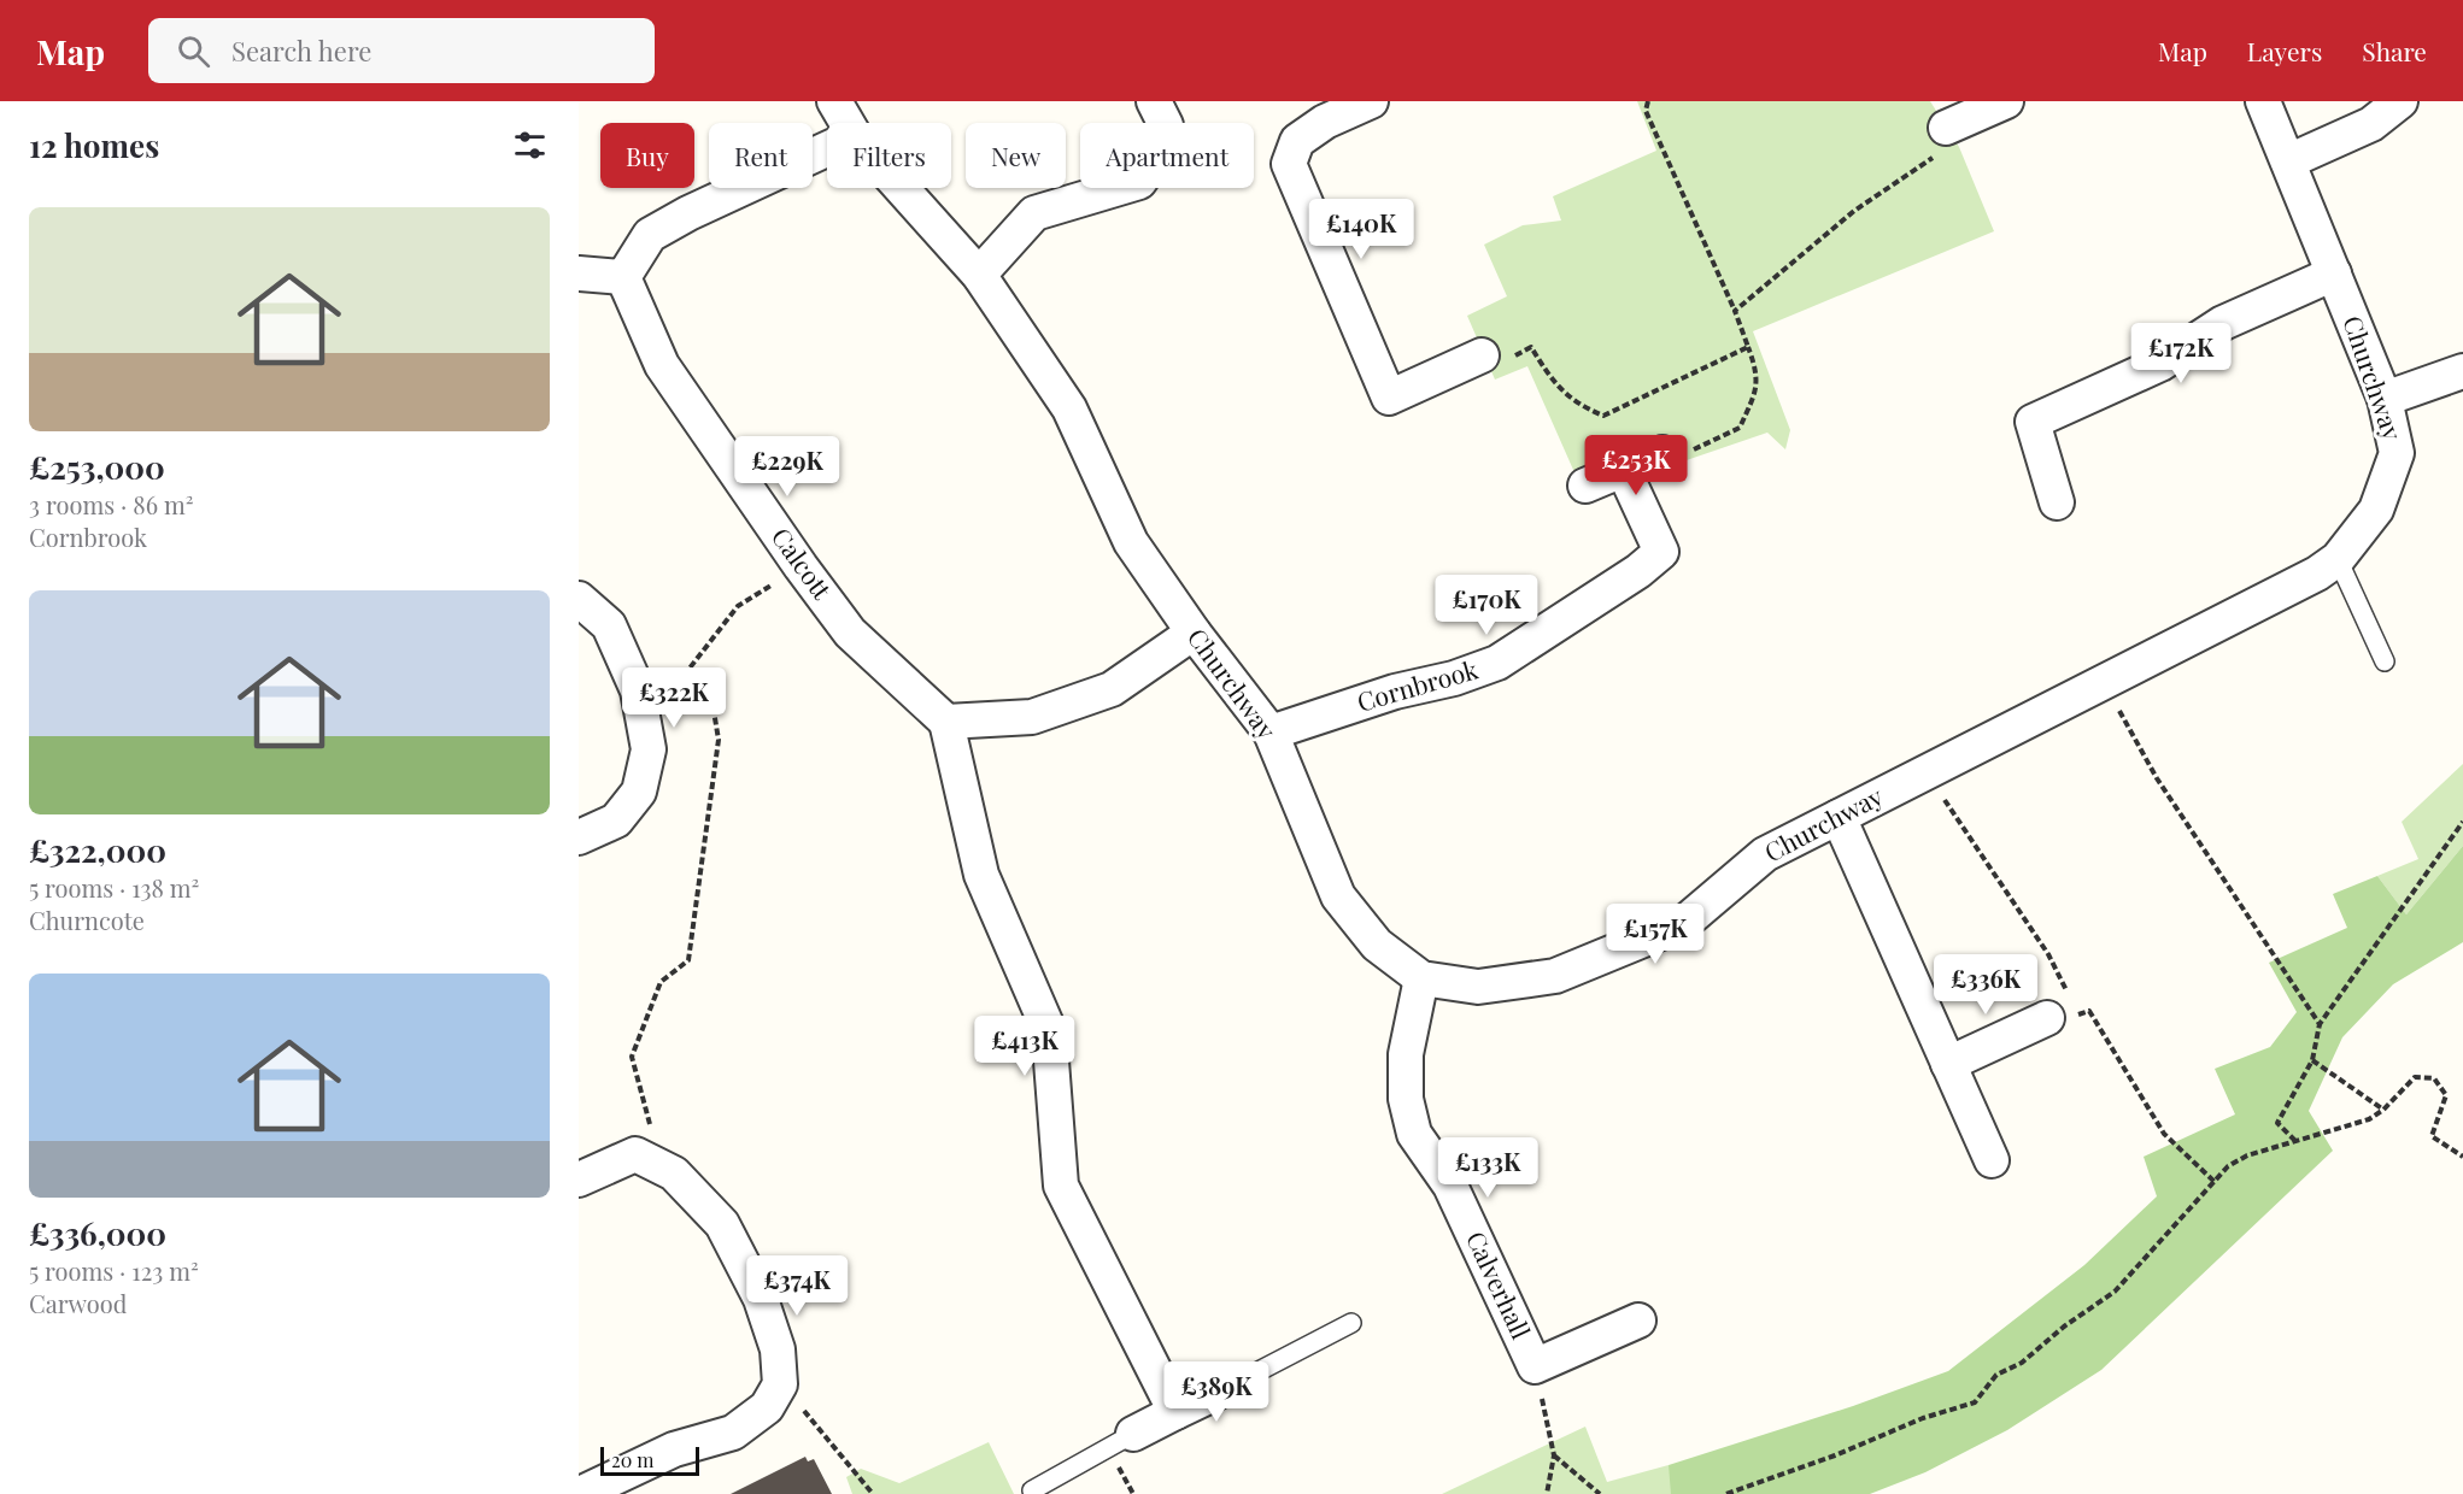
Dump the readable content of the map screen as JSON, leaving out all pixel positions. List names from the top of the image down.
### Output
{
  "streets": {
    "street": [
      "Churchway",
      "Calcott",
      "Cornbrook",
      "Calverhall"
    ]
  },
  "crossings": [
    ["Churchway", "Cornbrook"],
    ["Churchway", "Calverhall"]
  ],
  "scale_bar": "20 m",
  "page": {
    "header": "Map",
    "search": "Search here",
    "nav": ["Map", "Layers", "Share"],
    "heading": "12 homes",
    "chip": [
      "Buy",
      "Rent",
      "Filters",
      "New",
      "Apartment"
    ],
    "list": [
      {
        "name": "£253,000",
        "note": "3 rooms · 86 m² · Cornbrook"
      },
      {
        "name": "£322,000",
        "note": "5 rooms · 138 m² · Churncote"
      },
      {
        "name": "£336,000",
        "note": "5 rooms · 123 m² · Carwood"
      }
    ],
    "price": [
      "£140K",
      "£172K",
      "£253K",
      "£229K",
      "£170K",
      "£322K",
      "£157K",
      "£336K",
      "£413K",
      "£133K",
      "£374K",
      "£389K"
    ],
    "scale": "20 m"
  }
}
